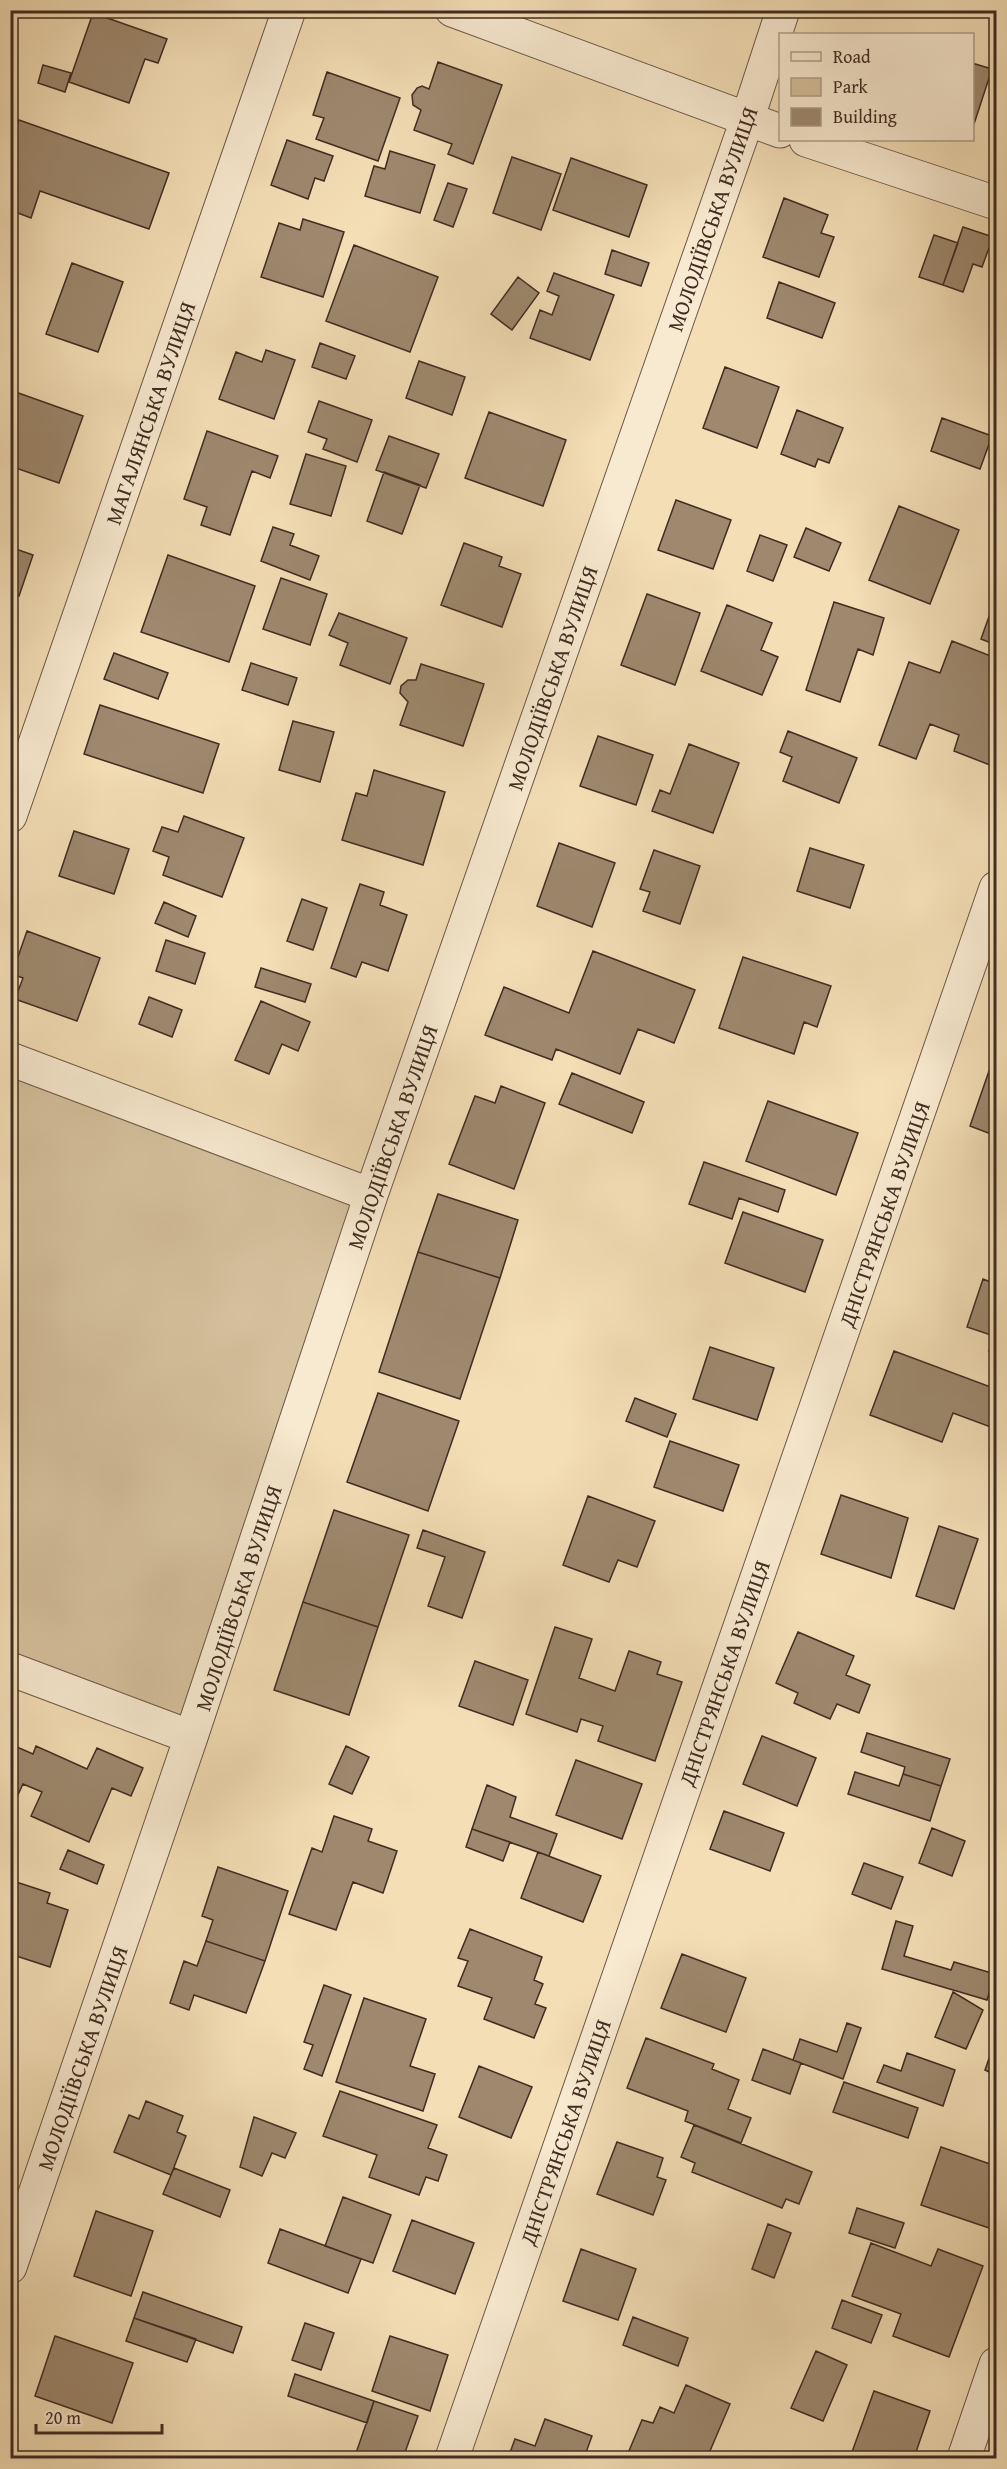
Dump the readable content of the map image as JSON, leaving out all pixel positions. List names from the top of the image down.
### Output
{
  "streets": {
    "street": ["МОЛОДІЇВСЬКА ВУЛИЦЯ", "МАГАЛЯНСЬКА ВУЛИЦЯ", "ДНІСТРЯНСЬКА ВУЛИЦЯ"]
  },
  "legend": ["Road", "Park", "Building"],
  "scale_bar": "20 m"
}
